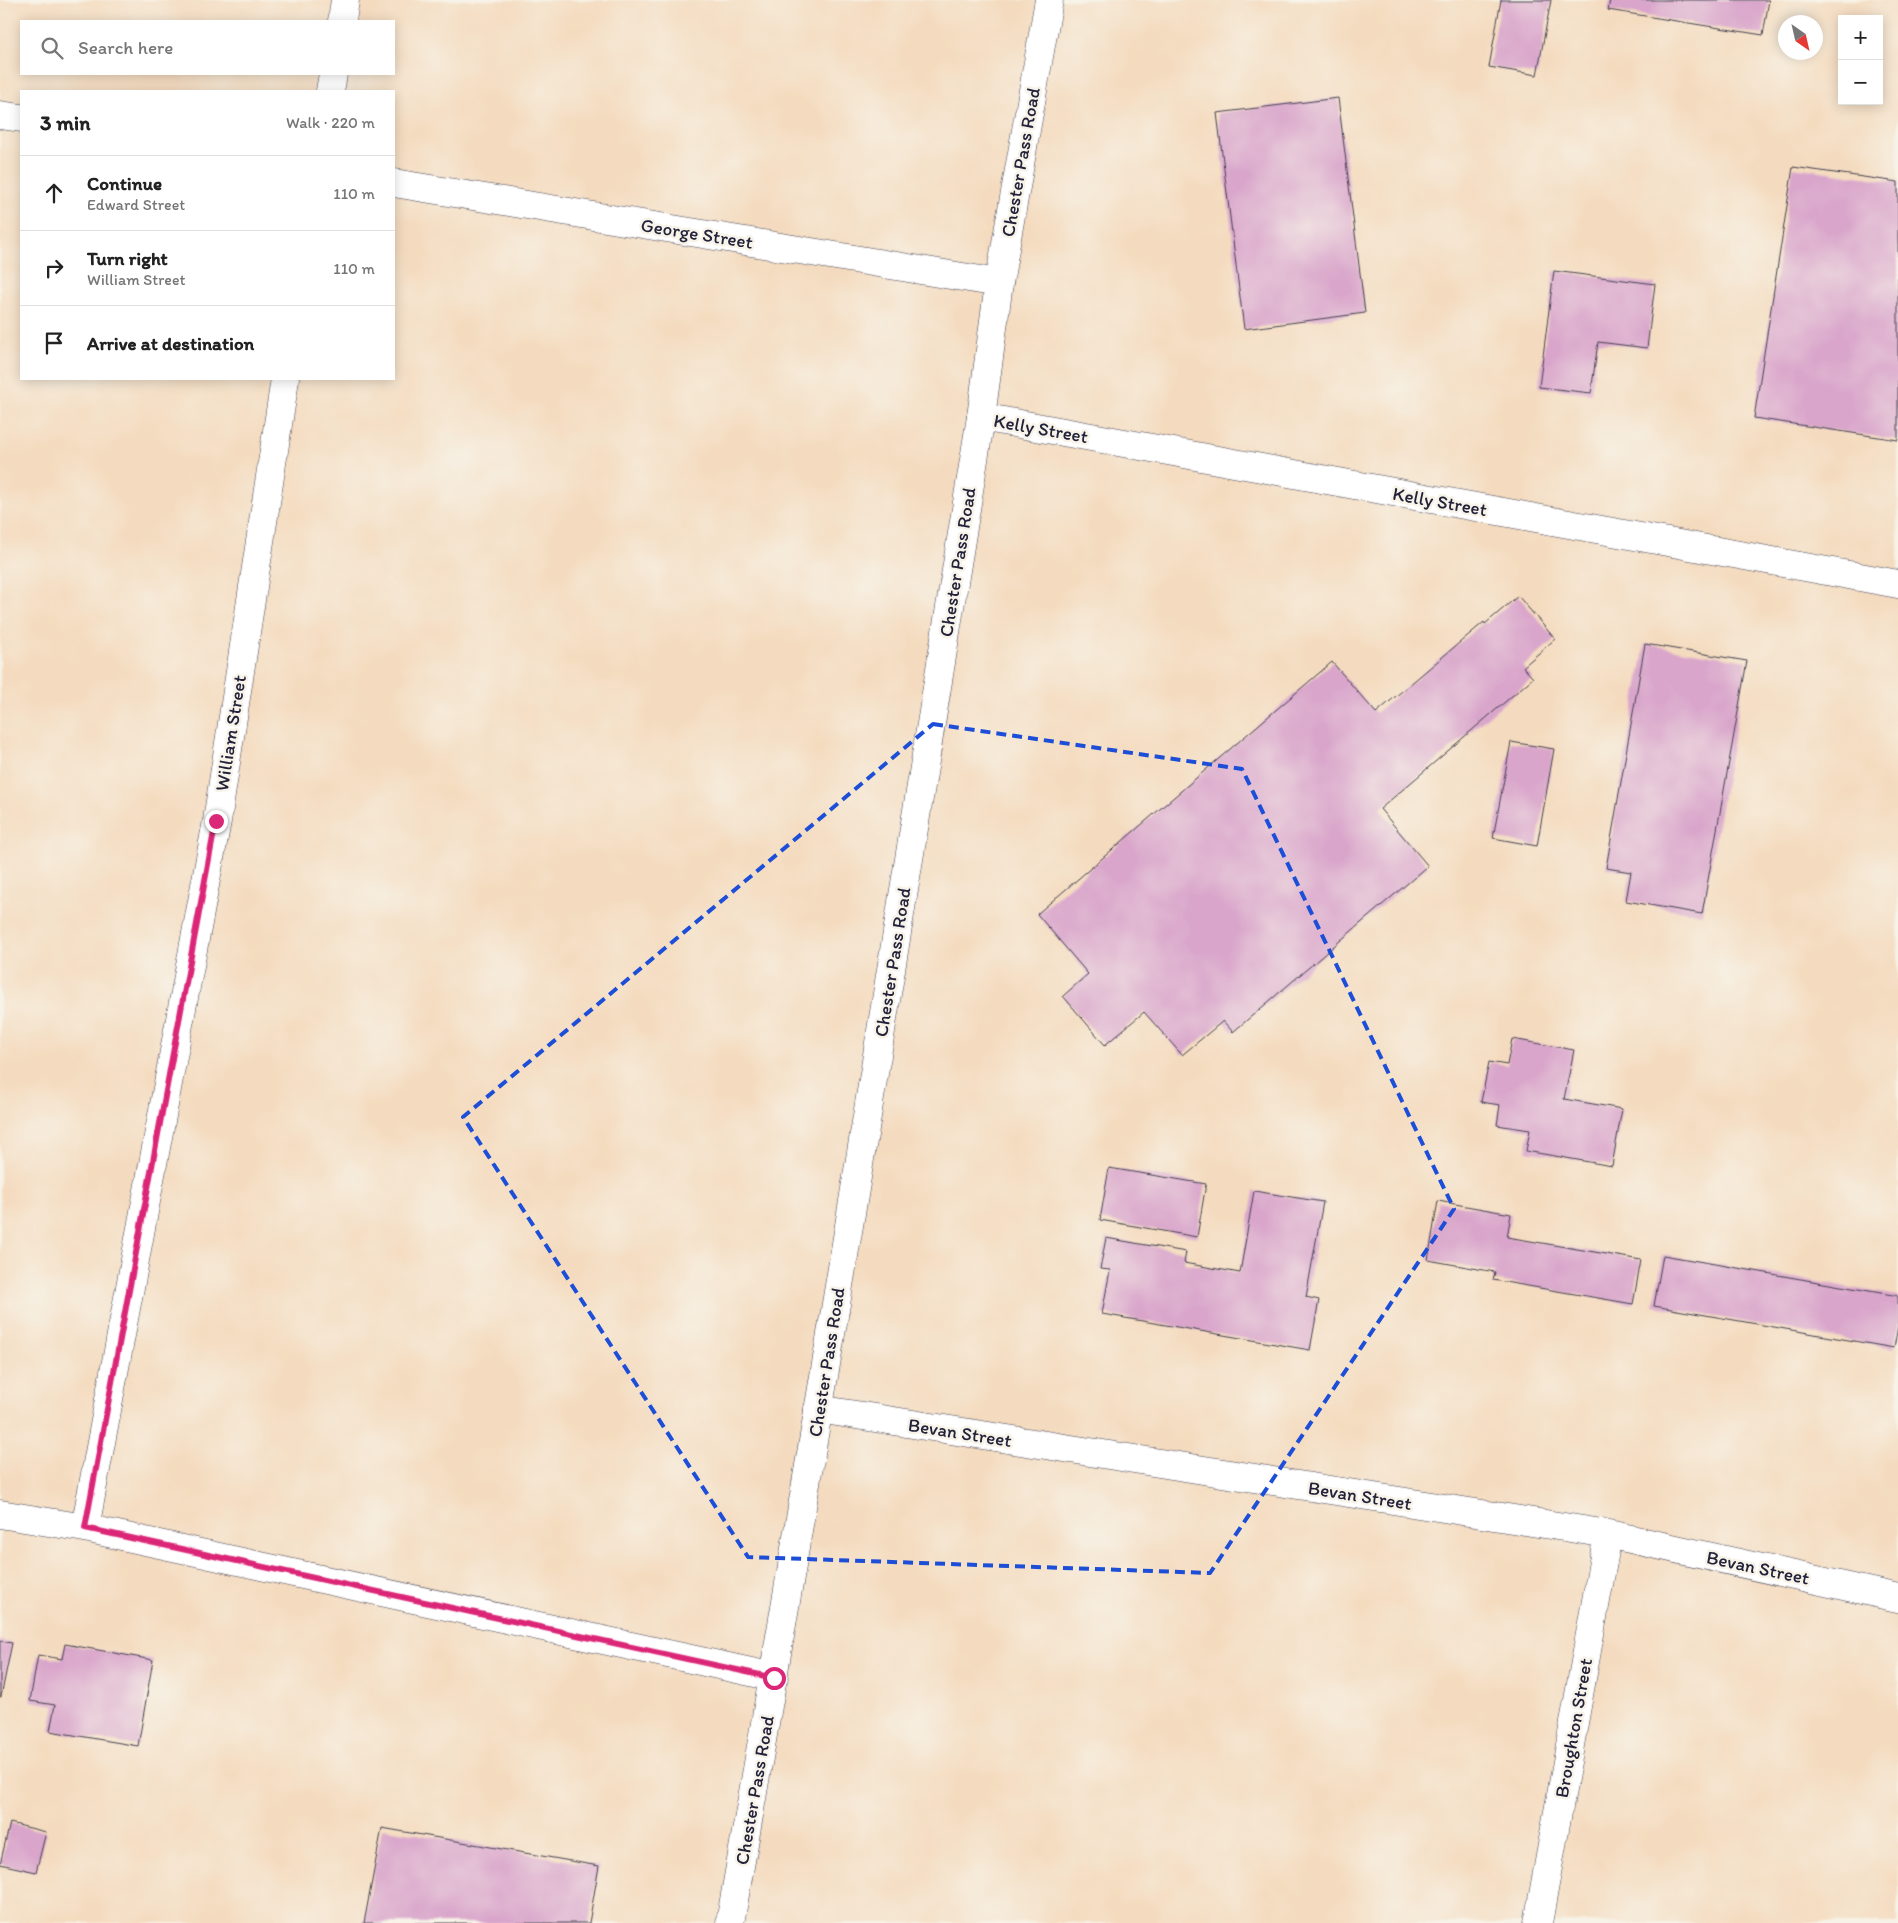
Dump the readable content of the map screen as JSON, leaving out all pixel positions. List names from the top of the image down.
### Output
{
  "streets": {
    "main road": [
      "Chester Pass Road",
      "George Street",
      "Kelly Street",
      "William Street",
      "Bevan Street",
      "Broughton Street"
    ]
  },
  "crossings": [
    ["Chester Pass Road", "George Street"],
    ["Chester Pass Road", "Kelly Street"],
    ["Chester Pass Road", "Bevan Street"],
    ["Bevan Street", "Broughton Street"]
  ],
  "north": "bottom right",
  "page": {
    "map_buttons": ["+", "−"],
    "search": "Search here",
    "heading": ["3 min", "Walk · 220 m"],
    "list": [
      ["Continue", "Edward Street", "110 m"],
      ["Turn right", "William Street", "110 m"],
      "Arrive at destination"
    ]
  }
}
